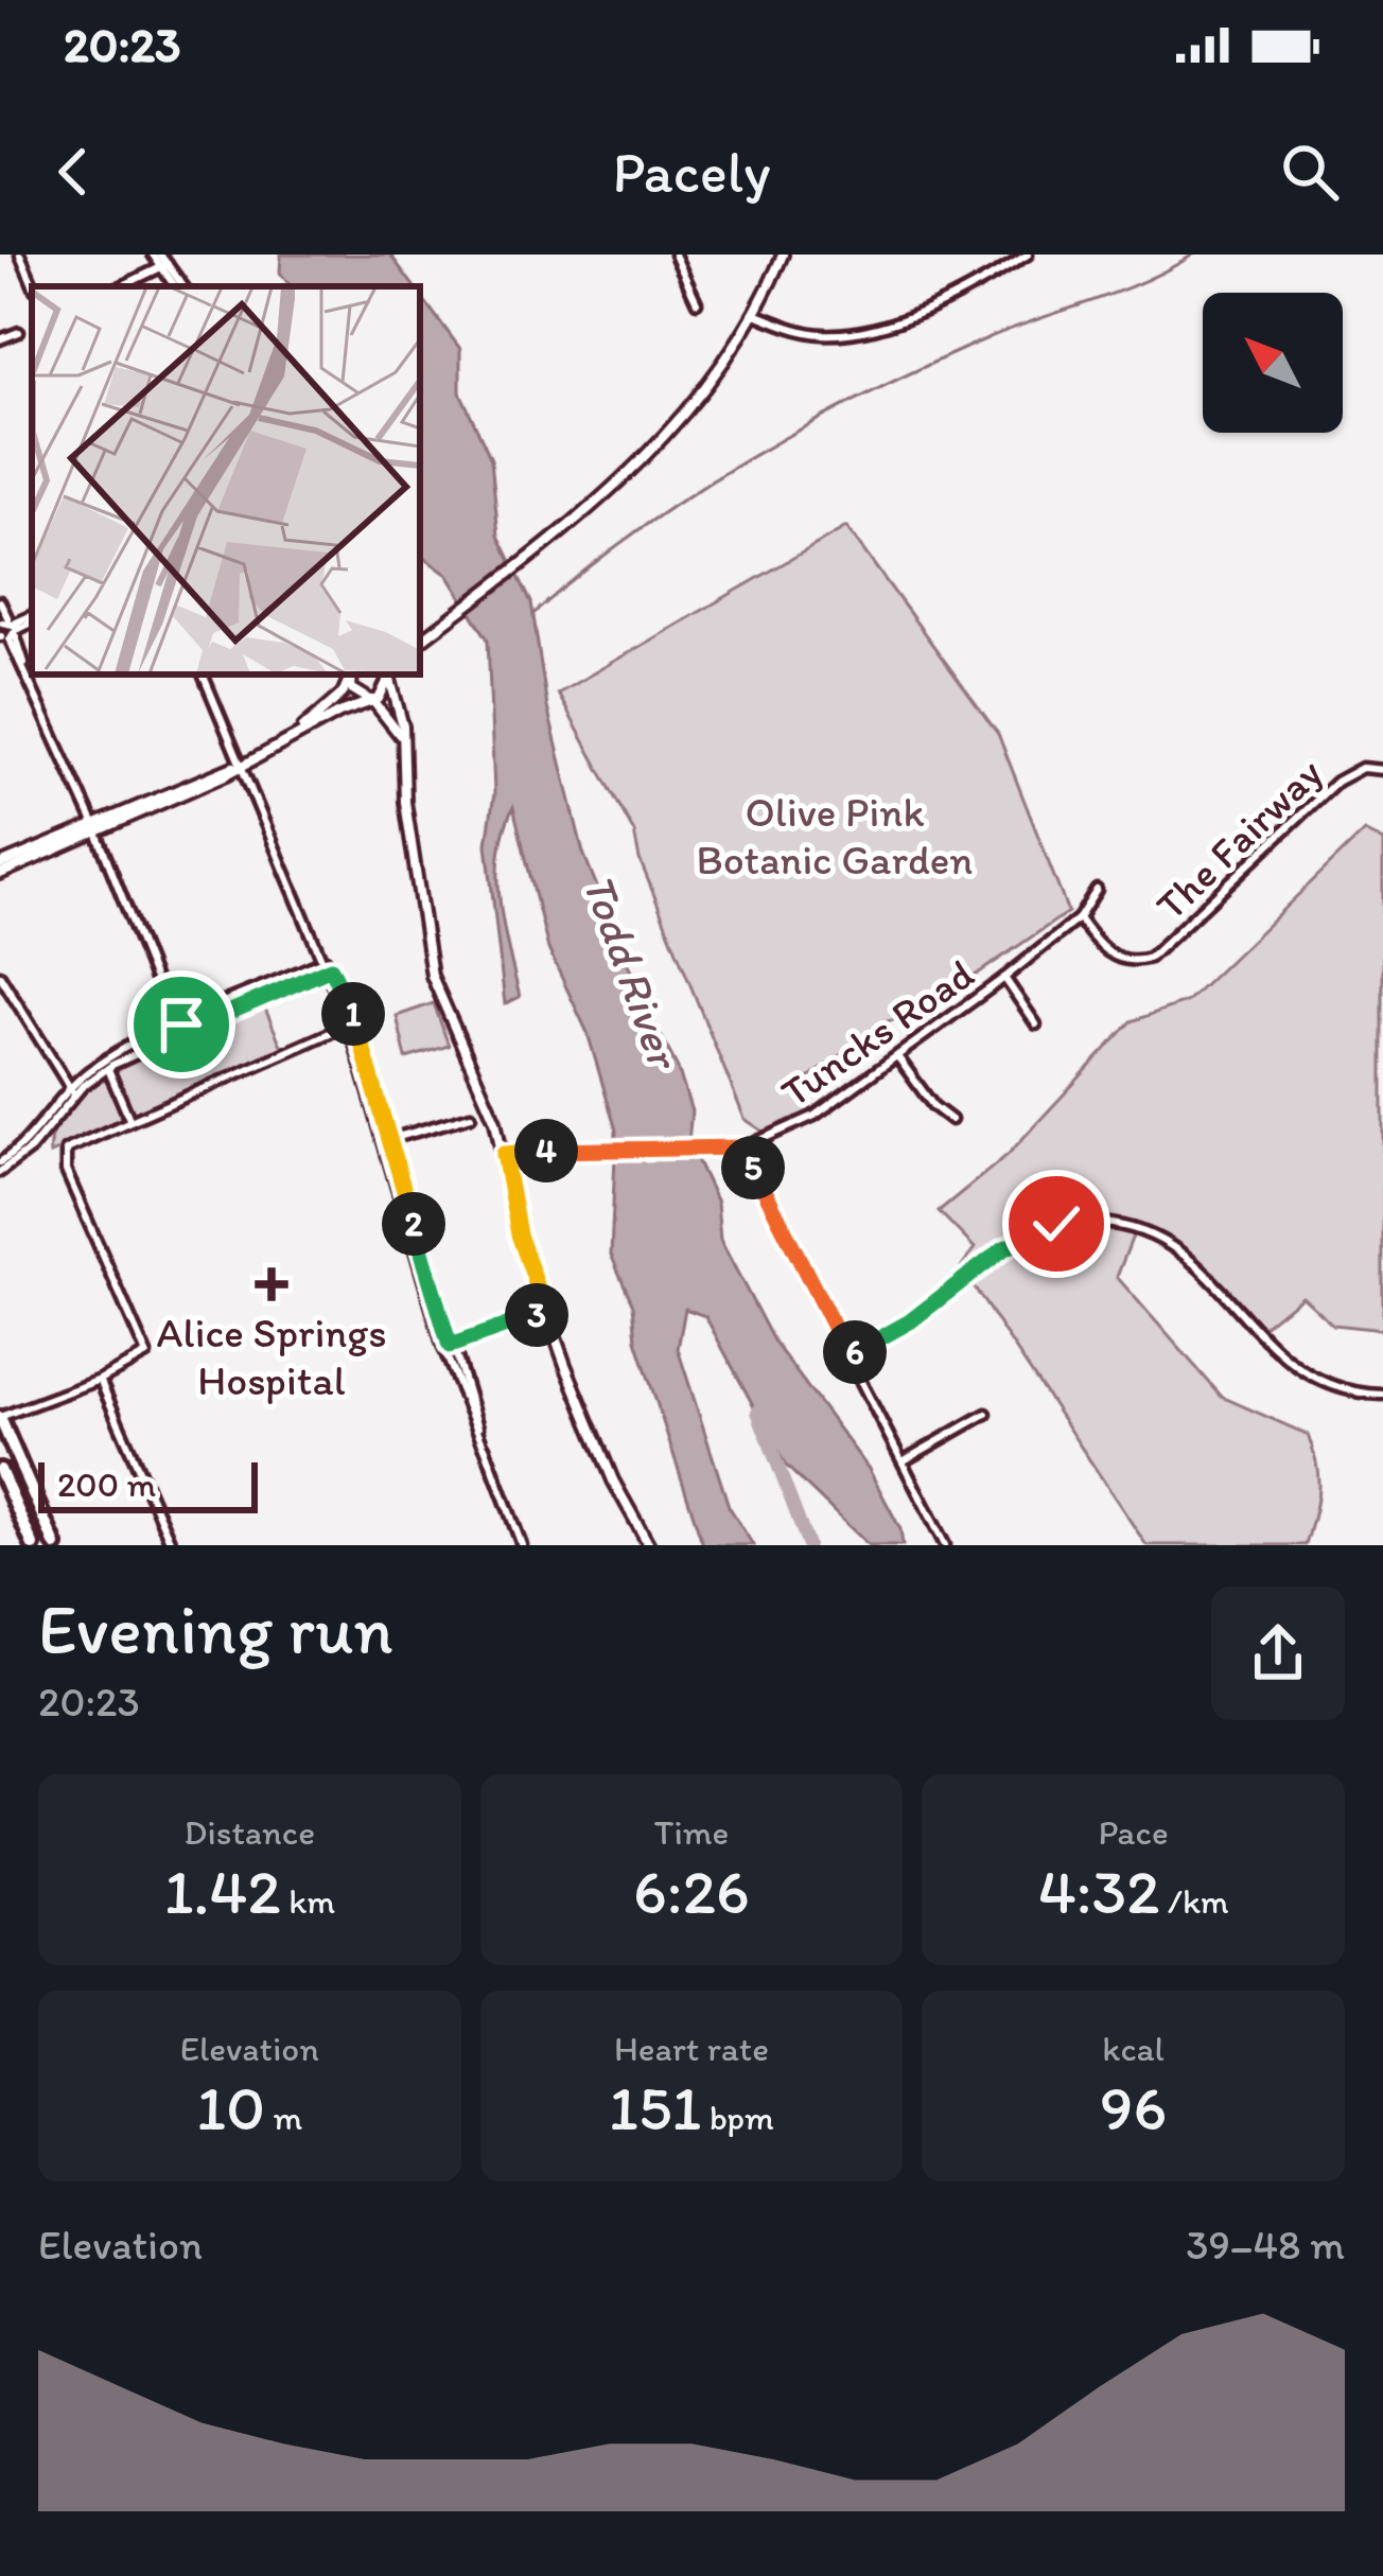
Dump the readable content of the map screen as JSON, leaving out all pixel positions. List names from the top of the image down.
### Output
{
  "streets": {
    "street": ["The Fairway", "Tuncks Road"]
  },
  "crossings": [
    ["The Fairway", "Tuncks Road"]
  ],
  "water": ["Todd River"],
  "parks": ["Olive Pink Botanic Garden"],
  "places": {
    "health": ["Alice Springs Hospital"]
  },
  "scale_bar": "200 m",
  "north": "top left",
  "page": {
    "status": "20:23",
    "header": "Pacely",
    "pins": [
      "1",
      "4",
      "5",
      "2",
      "3",
      "6"
    ],
    "scale": "200 m",
    "heading": ["Evening run", "20:23"],
    "stats": [
      ["Distance", "1.42 km"],
      ["Time", "6:26"],
      ["Pace", "4:32 /km"],
      ["Elevation", "10 m"],
      ["Heart rate", "151 bpm"],
      ["kcal", "96"]
    ],
    "chart": ["Elevation", "39–48 m"]
  }
}
